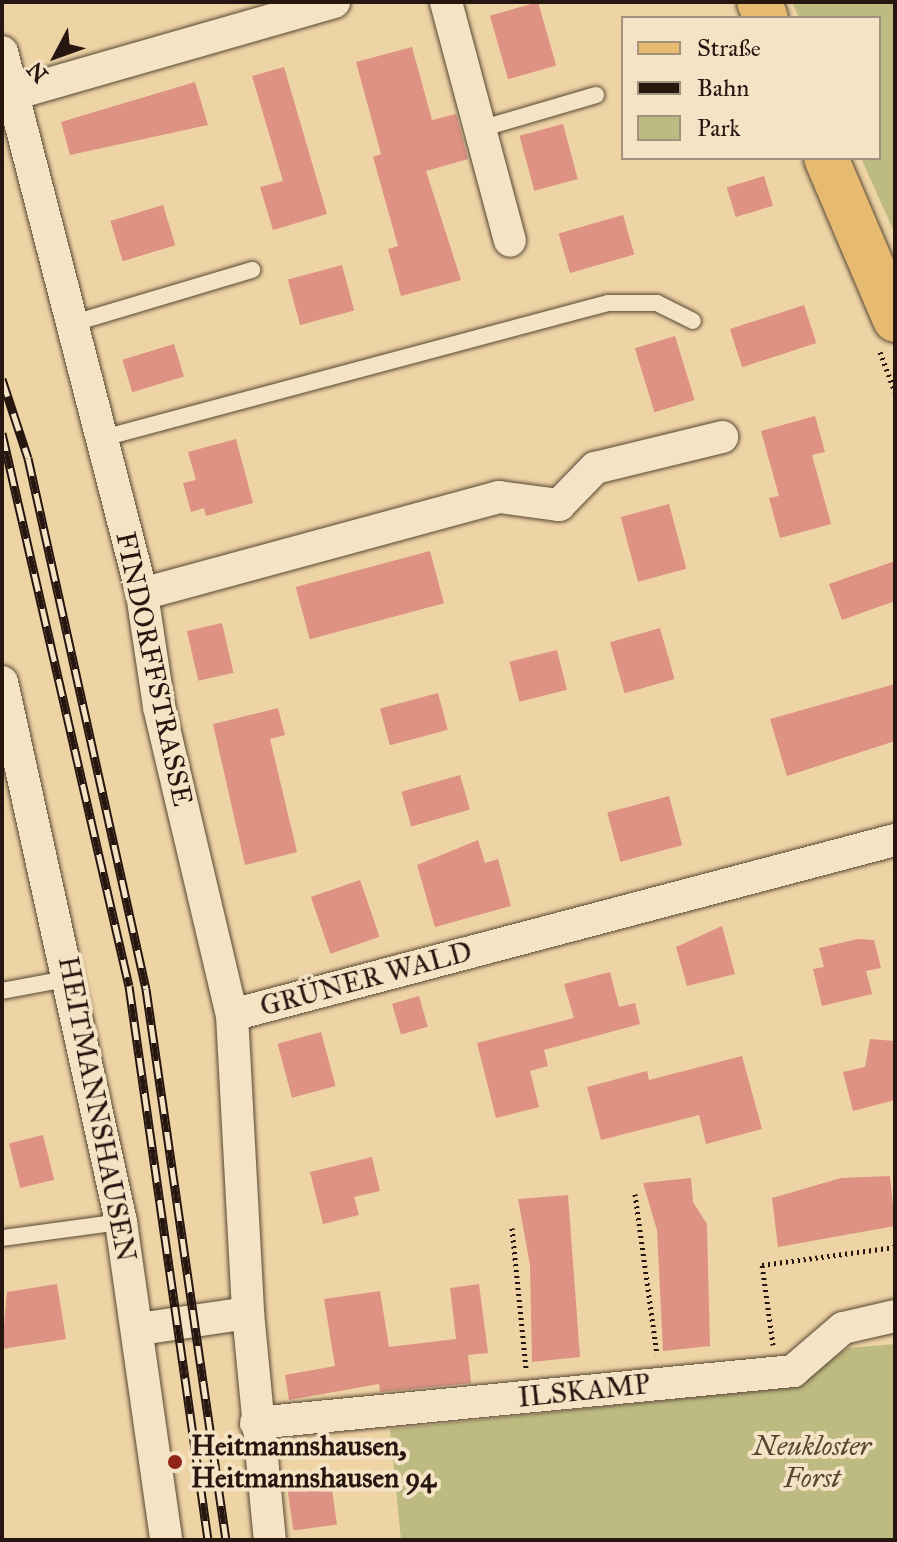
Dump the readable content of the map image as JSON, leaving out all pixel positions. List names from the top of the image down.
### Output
{
  "streets": {
    "street": [
      "FINDORFFSTRASSE",
      "GRÜNER WALD",
      "HEITMANNSHAUSEN",
      "ILSKAMP"
    ]
  },
  "crossings": [
    ["FINDORFFSTRASSE", "GRÜNER WALD"],
    ["GRÜNER WALD", "ILSKAMP"]
  ],
  "parks": ["Neukloster Forst"],
  "places": ["Heitmannshausen, Heitmannshausen 94"],
  "legend": ["Straße", "Bahn", "Park"],
  "north": "bottom left"
}
